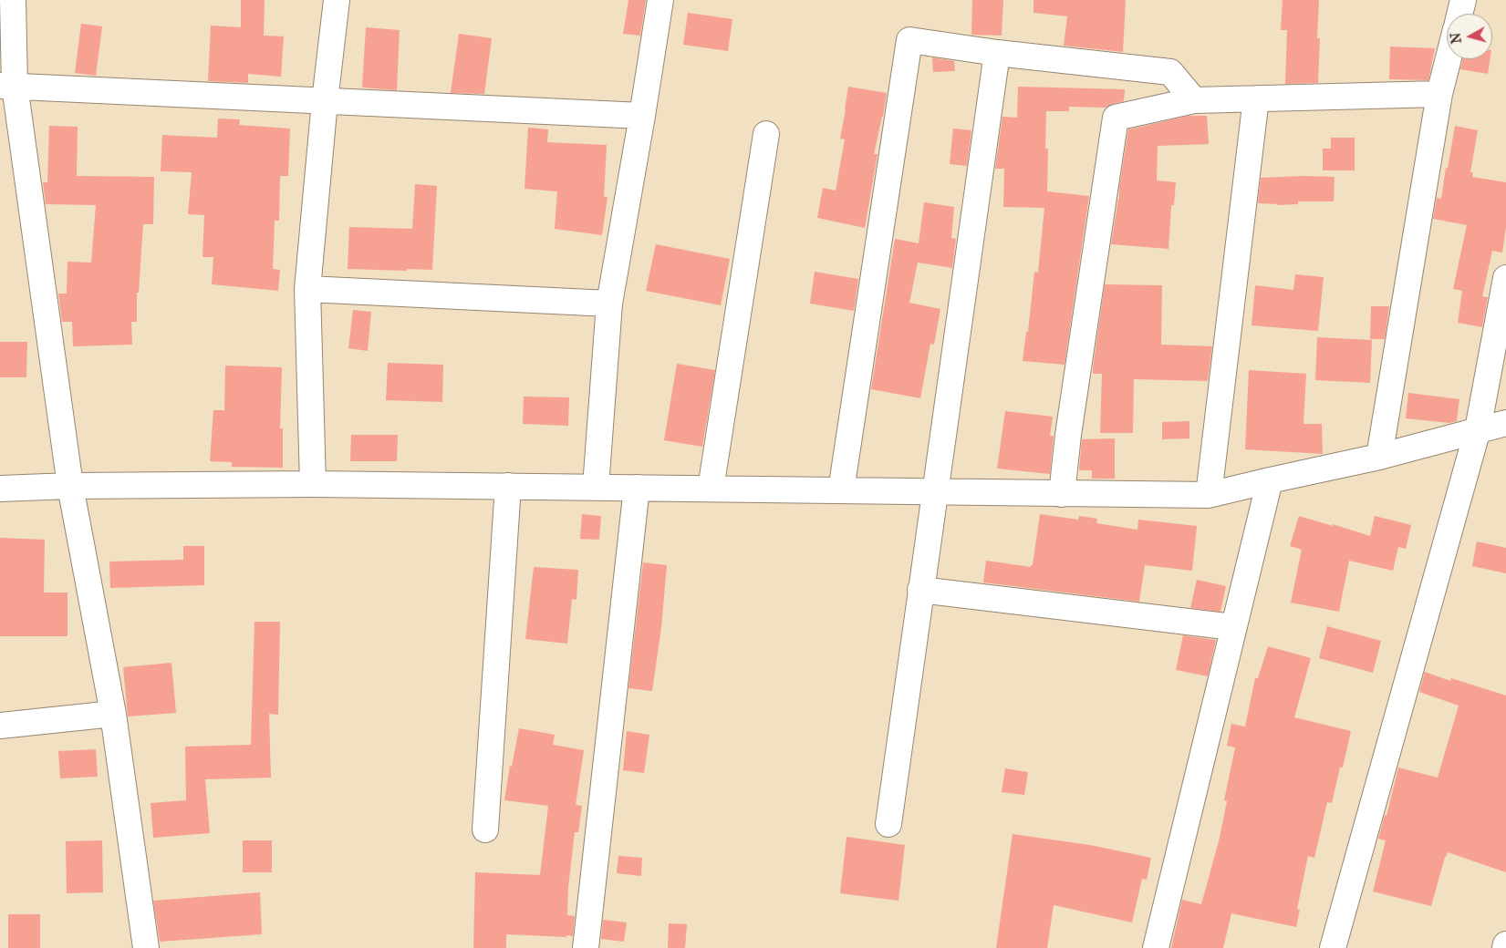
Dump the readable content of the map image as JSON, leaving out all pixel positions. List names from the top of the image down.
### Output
{
  "north": "left"
}
